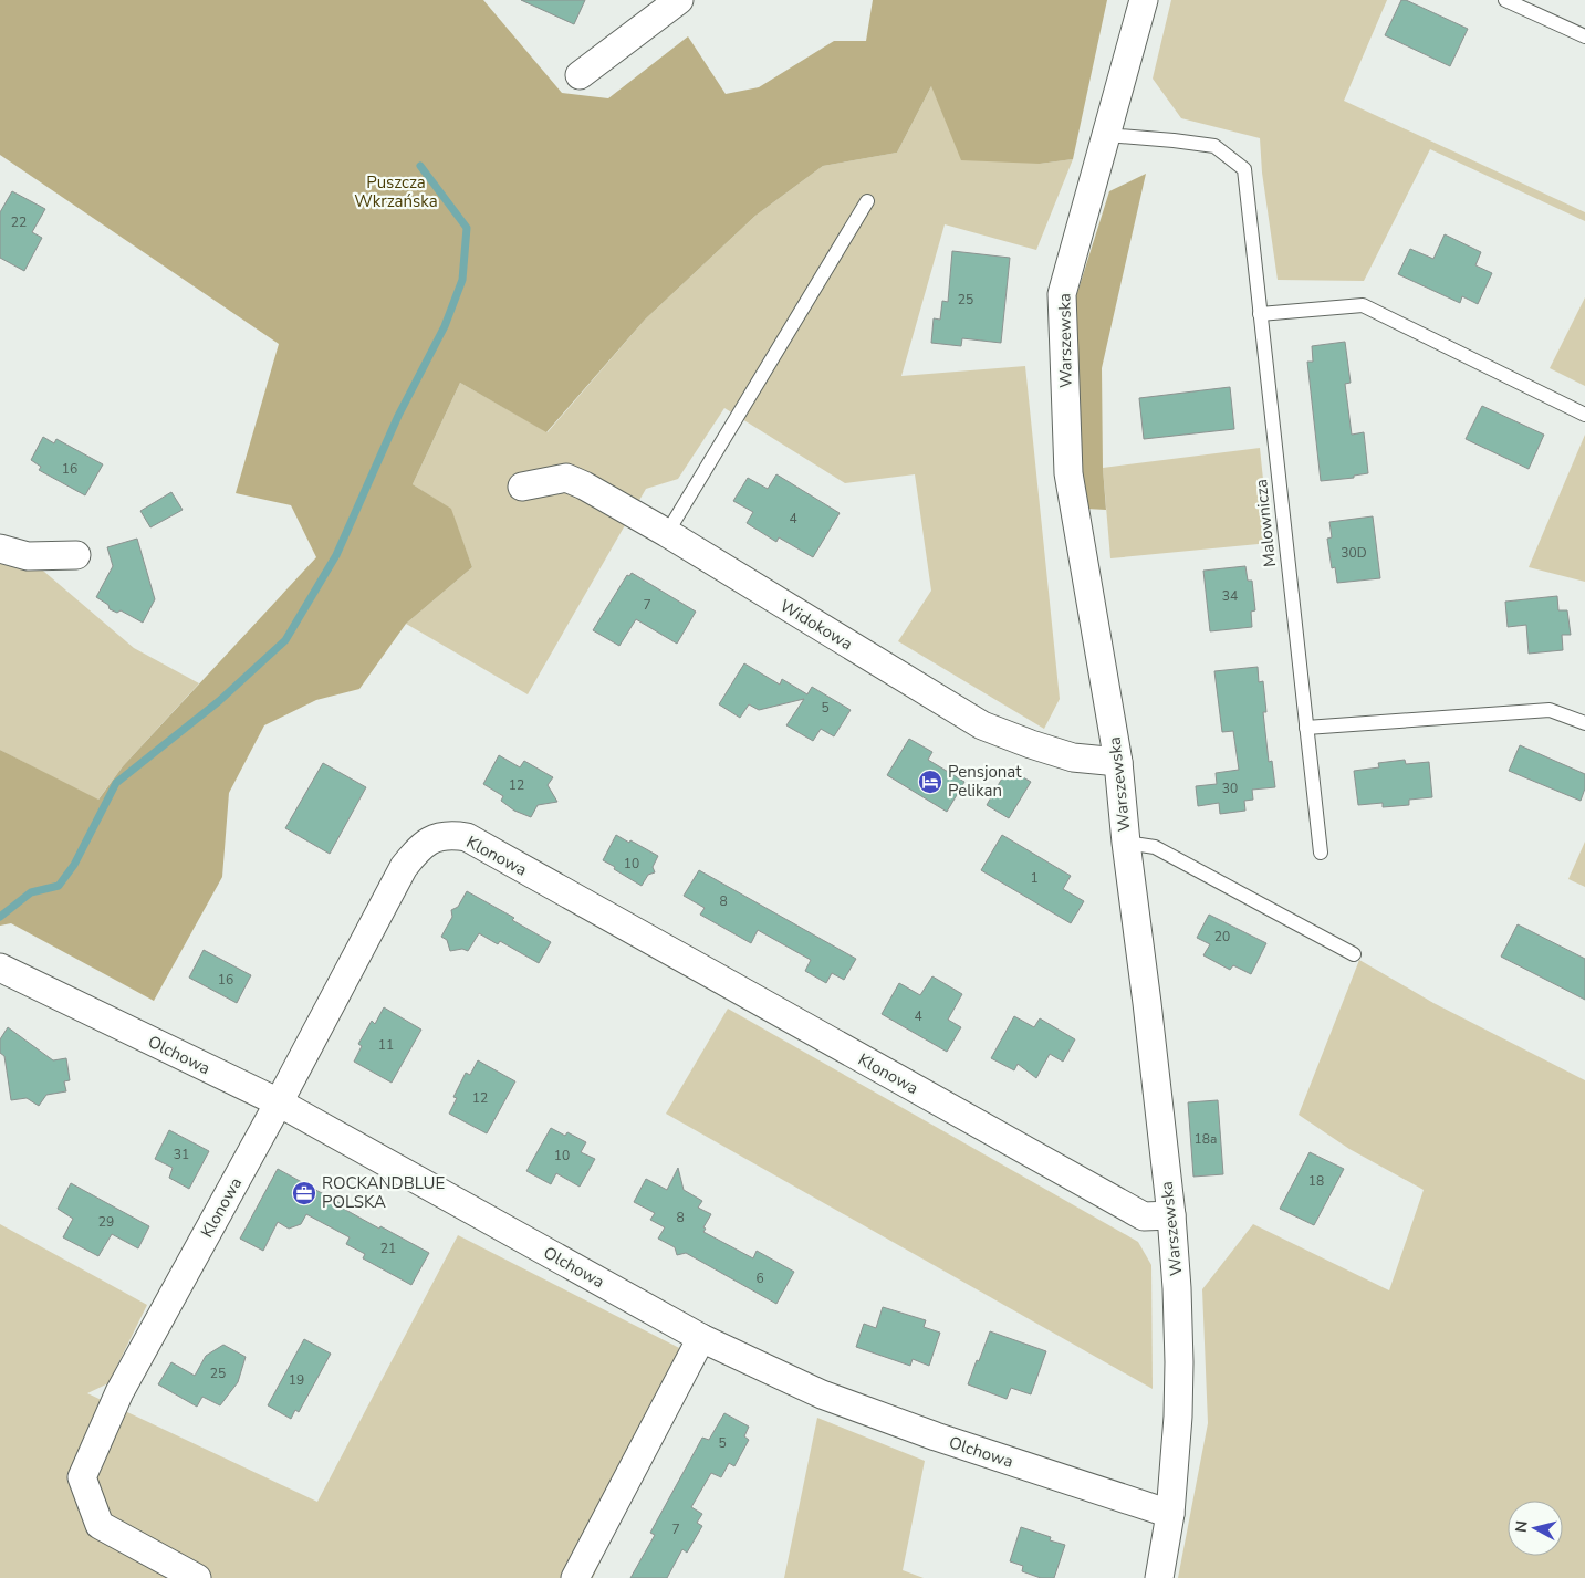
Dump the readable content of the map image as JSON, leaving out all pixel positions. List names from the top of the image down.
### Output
{
  "streets": {
    "street": [
      "Warszewska",
      "Widokowa",
      "Klonowa",
      "Olchowa"
    ],
    "lane": ["Malownicza"]
  },
  "crossings": [
    ["Warszewska", "Malownicza"],
    ["Warszewska", "Widokowa"],
    ["Warszewska", "Klonowa"],
    ["Warszewska", "Olchowa"],
    ["Klonowa", "Olchowa"]
  ],
  "parks": ["Puszcza Wkrzańska"],
  "places": {
    "hotel": ["Pensjonat Pelikan"],
    "office": ["ROCKANDBLUE POLSKA"]
  },
  "house_numbers": [
    "22",
    "25",
    "16",
    "4",
    "30D",
    "34",
    "7",
    "5",
    "12",
    "30",
    "10",
    "1",
    "8",
    "20",
    "16",
    "4",
    "11",
    "12",
    "18a",
    "31",
    "10",
    "18",
    "8",
    "29",
    "21",
    "6",
    "25",
    "19",
    "5",
    "7"
  ],
  "north": "left"
}
